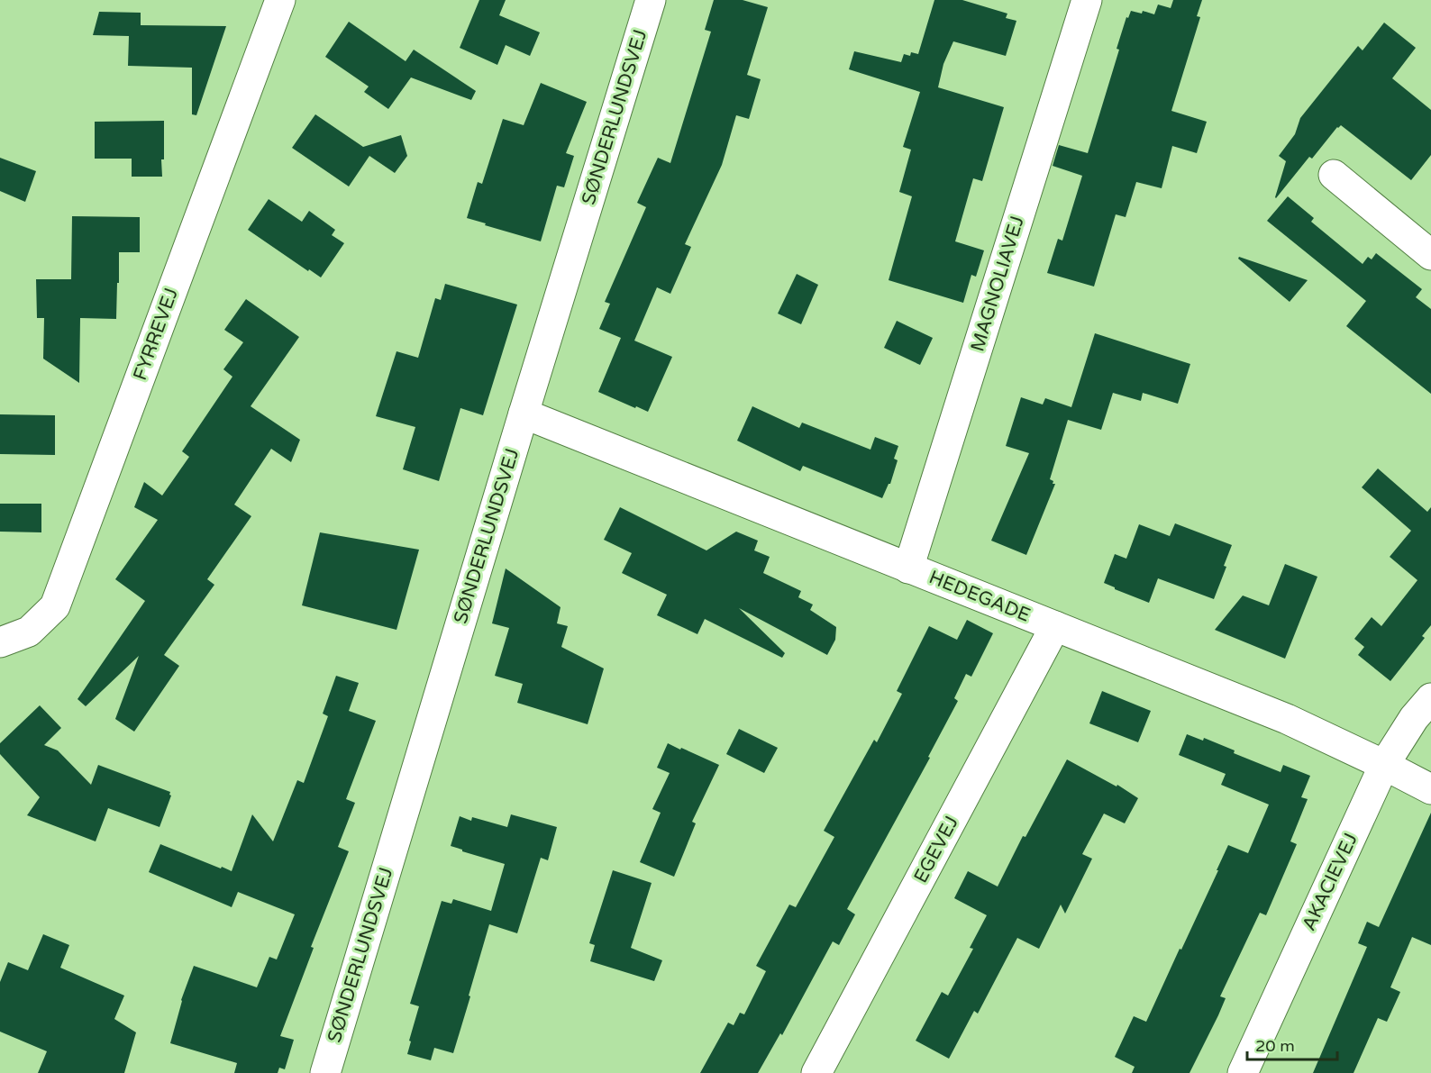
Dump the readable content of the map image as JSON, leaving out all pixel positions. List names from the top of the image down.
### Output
{
  "streets": {
    "street": [
      "SØNDERLUNDSVEJ",
      "MAGNOLIAVEJ",
      "FYRREVEJ",
      "HEDEGADE",
      "EGEVEJ",
      "AKACIEVEJ"
    ]
  },
  "crossings": [
    ["SØNDERLUNDSVEJ", "HEDEGADE"],
    ["MAGNOLIAVEJ", "HEDEGADE"],
    ["HEDEGADE", "EGEVEJ"],
    ["HEDEGADE", "AKACIEVEJ"]
  ],
  "scale_bar": "20 m"
}
